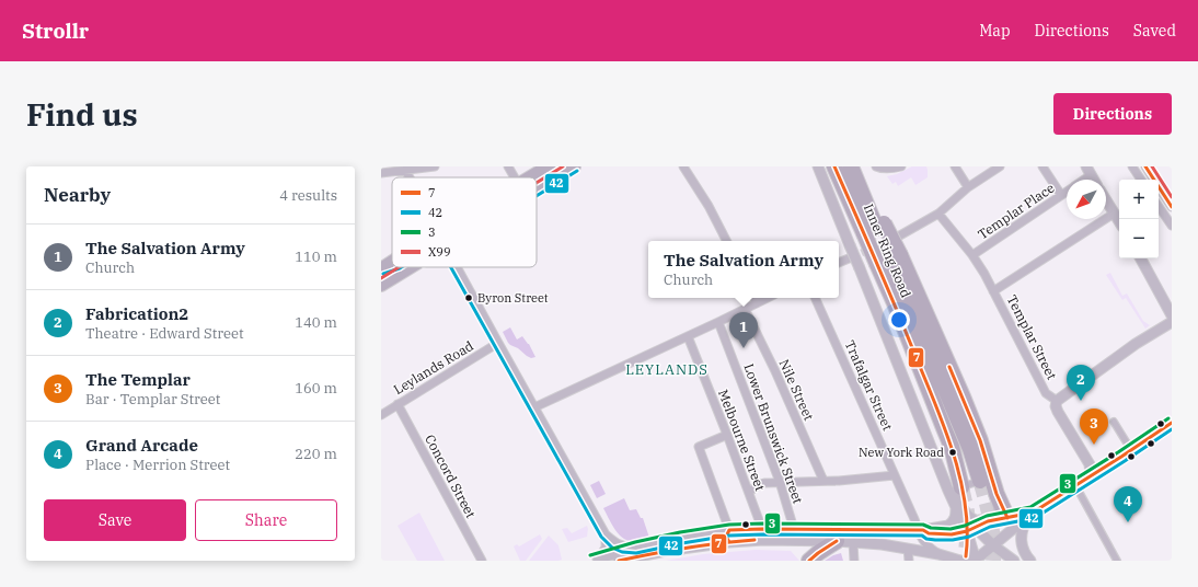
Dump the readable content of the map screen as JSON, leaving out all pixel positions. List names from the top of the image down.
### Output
{
  "streets": {
    "highway": ["Inner Ring Road"],
    "street": [
      "Templar Place",
      "Templar Street",
      "Leylands Road",
      "Trafalgar Street",
      "Nile Street",
      "Lower Brunswick Street",
      "Melbourne Street",
      "Concord Street"
    ]
  },
  "crossings": [
    ["Templar Place", "Templar Street"],
    ["Leylands Road", "Concord Street"]
  ],
  "districts": ["LEYLANDS"],
  "places": ["Byron Street", "New York Road"],
  "lines": [
    "transit line 7",
    "transit line X99",
    "transit line 42",
    "transit line 3"
  ],
  "legend": [
    "7",
    "42",
    "3",
    "X99"
  ],
  "north": "bottom left",
  "page": {
    "header": "Strollr",
    "nav": ["Map", "Directions", "Saved"],
    "buttons": [
      "Directions",
      ["Save", "Share"]
    ],
    "title": "Find us",
    "heading": ["Nearby", "4 results"],
    "map_buttons": ["+", "−"],
    "list": [
      {
        "mark": "1",
        "name": "The Salvation Army",
        "note": "Church",
        "value": "110 m"
      },
      {
        "mark": "2",
        "name": "Fabrication2",
        "note": "Theatre · Edward Street",
        "value": "140 m"
      },
      {
        "mark": "3",
        "name": "The Templar",
        "note": "Bar · Templar Street",
        "value": "160 m"
      },
      {
        "mark": "4",
        "name": "Grand Arcade",
        "note": "Place · Merrion Street",
        "value": "220 m"
      }
    ],
    "popup": ["The Salvation Army", "Church"],
    "pins": [
      "1",
      "2",
      "3",
      "4"
    ]
  }
}
